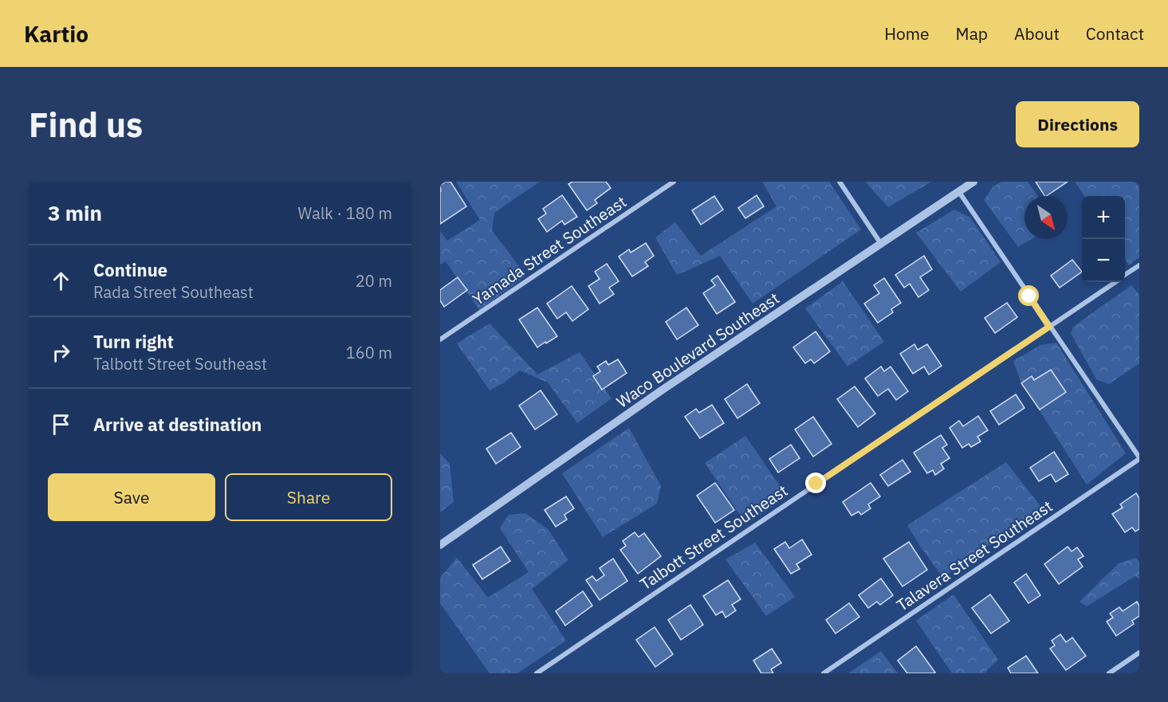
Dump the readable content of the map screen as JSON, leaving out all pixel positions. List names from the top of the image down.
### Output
{
  "streets": {
    "street": [
      "Yamada Street Southeast",
      "Waco Boulevard Southeast",
      "Talbott Street Southeast",
      "Talavera Street Southeast"
    ]
  },
  "north": "bottom right",
  "page": {
    "header": "Kartio",
    "nav": [
      "Home",
      "Map",
      "About",
      "Contact"
    ],
    "buttons": [
      "Directions",
      ["Save", "Share"]
    ],
    "title": "Find us",
    "heading": ["3 min", "Walk · 180 m"],
    "map_buttons": ["+", "−"],
    "list": [
      ["Continue", "Rada Street Southeast", "20 m"],
      ["Turn right", "Talbott Street Southeast", "160 m"],
      "Arrive at destination"
    ]
  }
}
